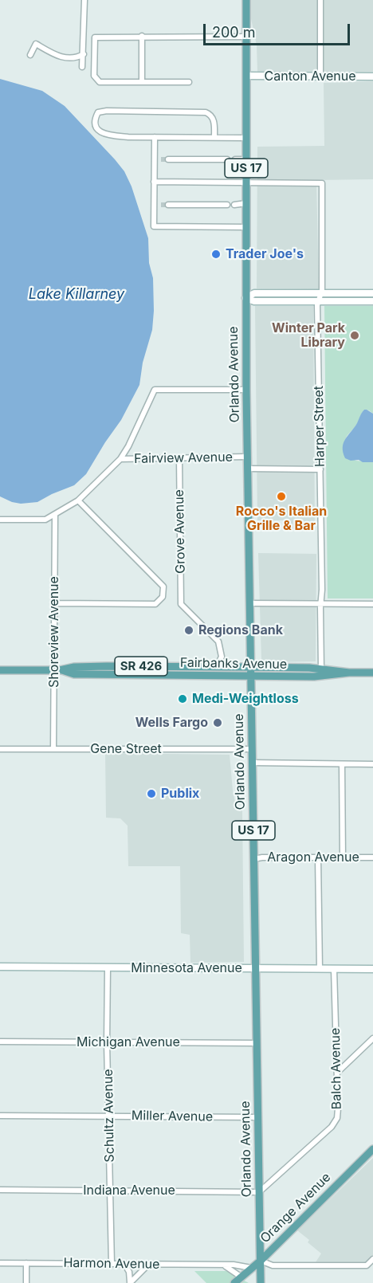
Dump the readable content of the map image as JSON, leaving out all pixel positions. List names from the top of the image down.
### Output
{
  "streets": {
    "main road": [
      "US 17",
      "Orlando Avenue",
      "Fairbanks Avenue",
      "SR 426",
      "Orange Avenue"
    ],
    "street": [
      "Canton Avenue",
      "Harper Street",
      "Fairview Avenue",
      "Grove Avenue",
      "Shoreview Avenue",
      "Gene Street",
      "Aragon Avenue",
      "Minnesota Avenue",
      "Michigan Avenue",
      "Balch Avenue",
      "Schultz Avenue",
      "Miller Avenue",
      "Indiana Avenue",
      "Harmon Avenue"
    ]
  },
  "crossings": [
    ["Canton Avenue", "US 17"],
    ["US 17", "Orlando Avenue"],
    ["US 17", "Harper Street"],
    ["Orlando Avenue", "Fairview Avenue"],
    ["Orlando Avenue", "Fairbanks Avenue"],
    ["Orlando Avenue", "Gene Street"],
    ["Orlando Avenue", "Aragon Avenue"],
    ["Orlando Avenue", "Minnesota Avenue"],
    ["Orlando Avenue", "Michigan Avenue"],
    ["Orlando Avenue", "Balch Avenue"],
    ["Orlando Avenue", "Miller Avenue"],
    ["Orlando Avenue", "Indiana Avenue"],
    ["Orlando Avenue", "Orange Avenue"],
    ["Harper Street", "Fairbanks Avenue"],
    ["Fairview Avenue", "Grove Avenue"],
    ["Grove Avenue", "Fairbanks Avenue"],
    ["Shoreview Avenue", "Fairbanks Avenue"],
    ["Shoreview Avenue", "Gene Street"],
    ["Minnesota Avenue", "Balch Avenue"],
    ["Minnesota Avenue", "Schultz Avenue"],
    ["Michigan Avenue", "Schultz Avenue"],
    ["Balch Avenue", "Indiana Avenue"],
    ["Schultz Avenue", "Miller Avenue"],
    ["Schultz Avenue", "Indiana Avenue"],
    ["Schultz Avenue", "Harmon Avenue"],
    ["Orange Avenue", "Harmon Avenue"]
  ],
  "water": ["Lake Killarney"],
  "places": [
    "Trader Joe's",
    "Winter Park Library",
    "Rocco's Italian Grille & Bar",
    "Regions Bank",
    "Medi-Weightloss",
    "Wells Fargo",
    "Publix"
  ],
  "scale_bar": "200 m"
}
